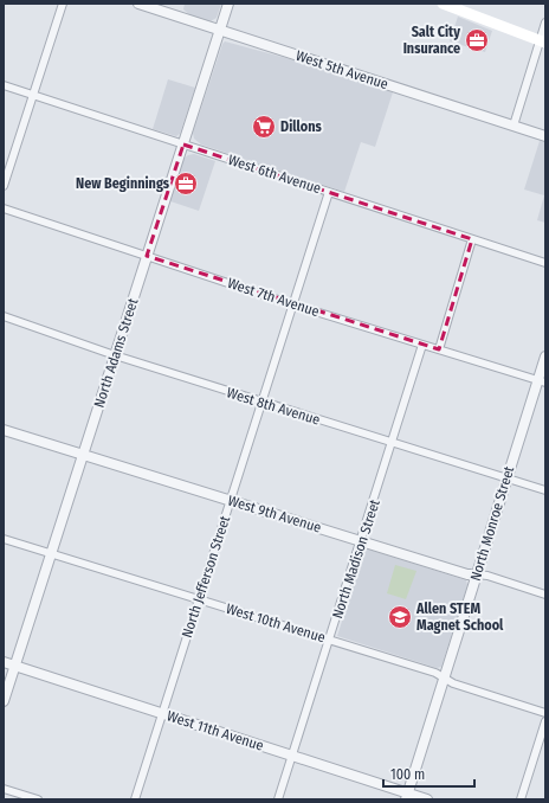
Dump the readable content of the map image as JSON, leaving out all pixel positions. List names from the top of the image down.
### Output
{
  "streets": {
    "street": [
      "West 5th Avenue",
      "West 6th Avenue",
      "West 7th Avenue",
      "North Adams Street",
      "West 8th Avenue",
      "West 9th Avenue",
      "North Monroe Street",
      "North Madison Street",
      "North Jefferson Street",
      "West 10th Avenue",
      "West 11th Avenue"
    ]
  },
  "crossings": [
    ["West 5th Avenue", "North Adams Street"],
    ["West 6th Avenue", "North Adams Street"],
    ["West 6th Avenue", "North Jefferson Street"],
    ["West 7th Avenue", "North Adams Street"],
    ["West 7th Avenue", "North Monroe Street"],
    ["West 7th Avenue", "North Madison Street"],
    ["West 7th Avenue", "North Jefferson Street"],
    ["North Adams Street", "West 8th Avenue"],
    ["North Adams Street", "West 9th Avenue"],
    ["North Adams Street", "West 10th Avenue"],
    ["North Adams Street", "West 11th Avenue"],
    ["West 8th Avenue", "North Monroe Street"],
    ["West 8th Avenue", "North Madison Street"],
    ["West 8th Avenue", "North Jefferson Street"],
    ["West 9th Avenue", "North Monroe Street"],
    ["West 9th Avenue", "North Madison Street"],
    ["West 9th Avenue", "North Jefferson Street"],
    ["North Monroe Street", "West 10th Avenue"],
    ["North Monroe Street", "West 11th Avenue"],
    ["North Madison Street", "West 10th Avenue"],
    ["North Madison Street", "West 11th Avenue"],
    ["North Jefferson Street", "West 10th Avenue"],
    ["North Jefferson Street", "West 11th Avenue"]
  ],
  "places": {
    "office": ["Salt City Insurance", "New Beginnings"],
    "supermarket": ["Dillons"],
    "school or university": ["Allen STEM Magnet School"]
  },
  "scale_bar": "100 m"
}
